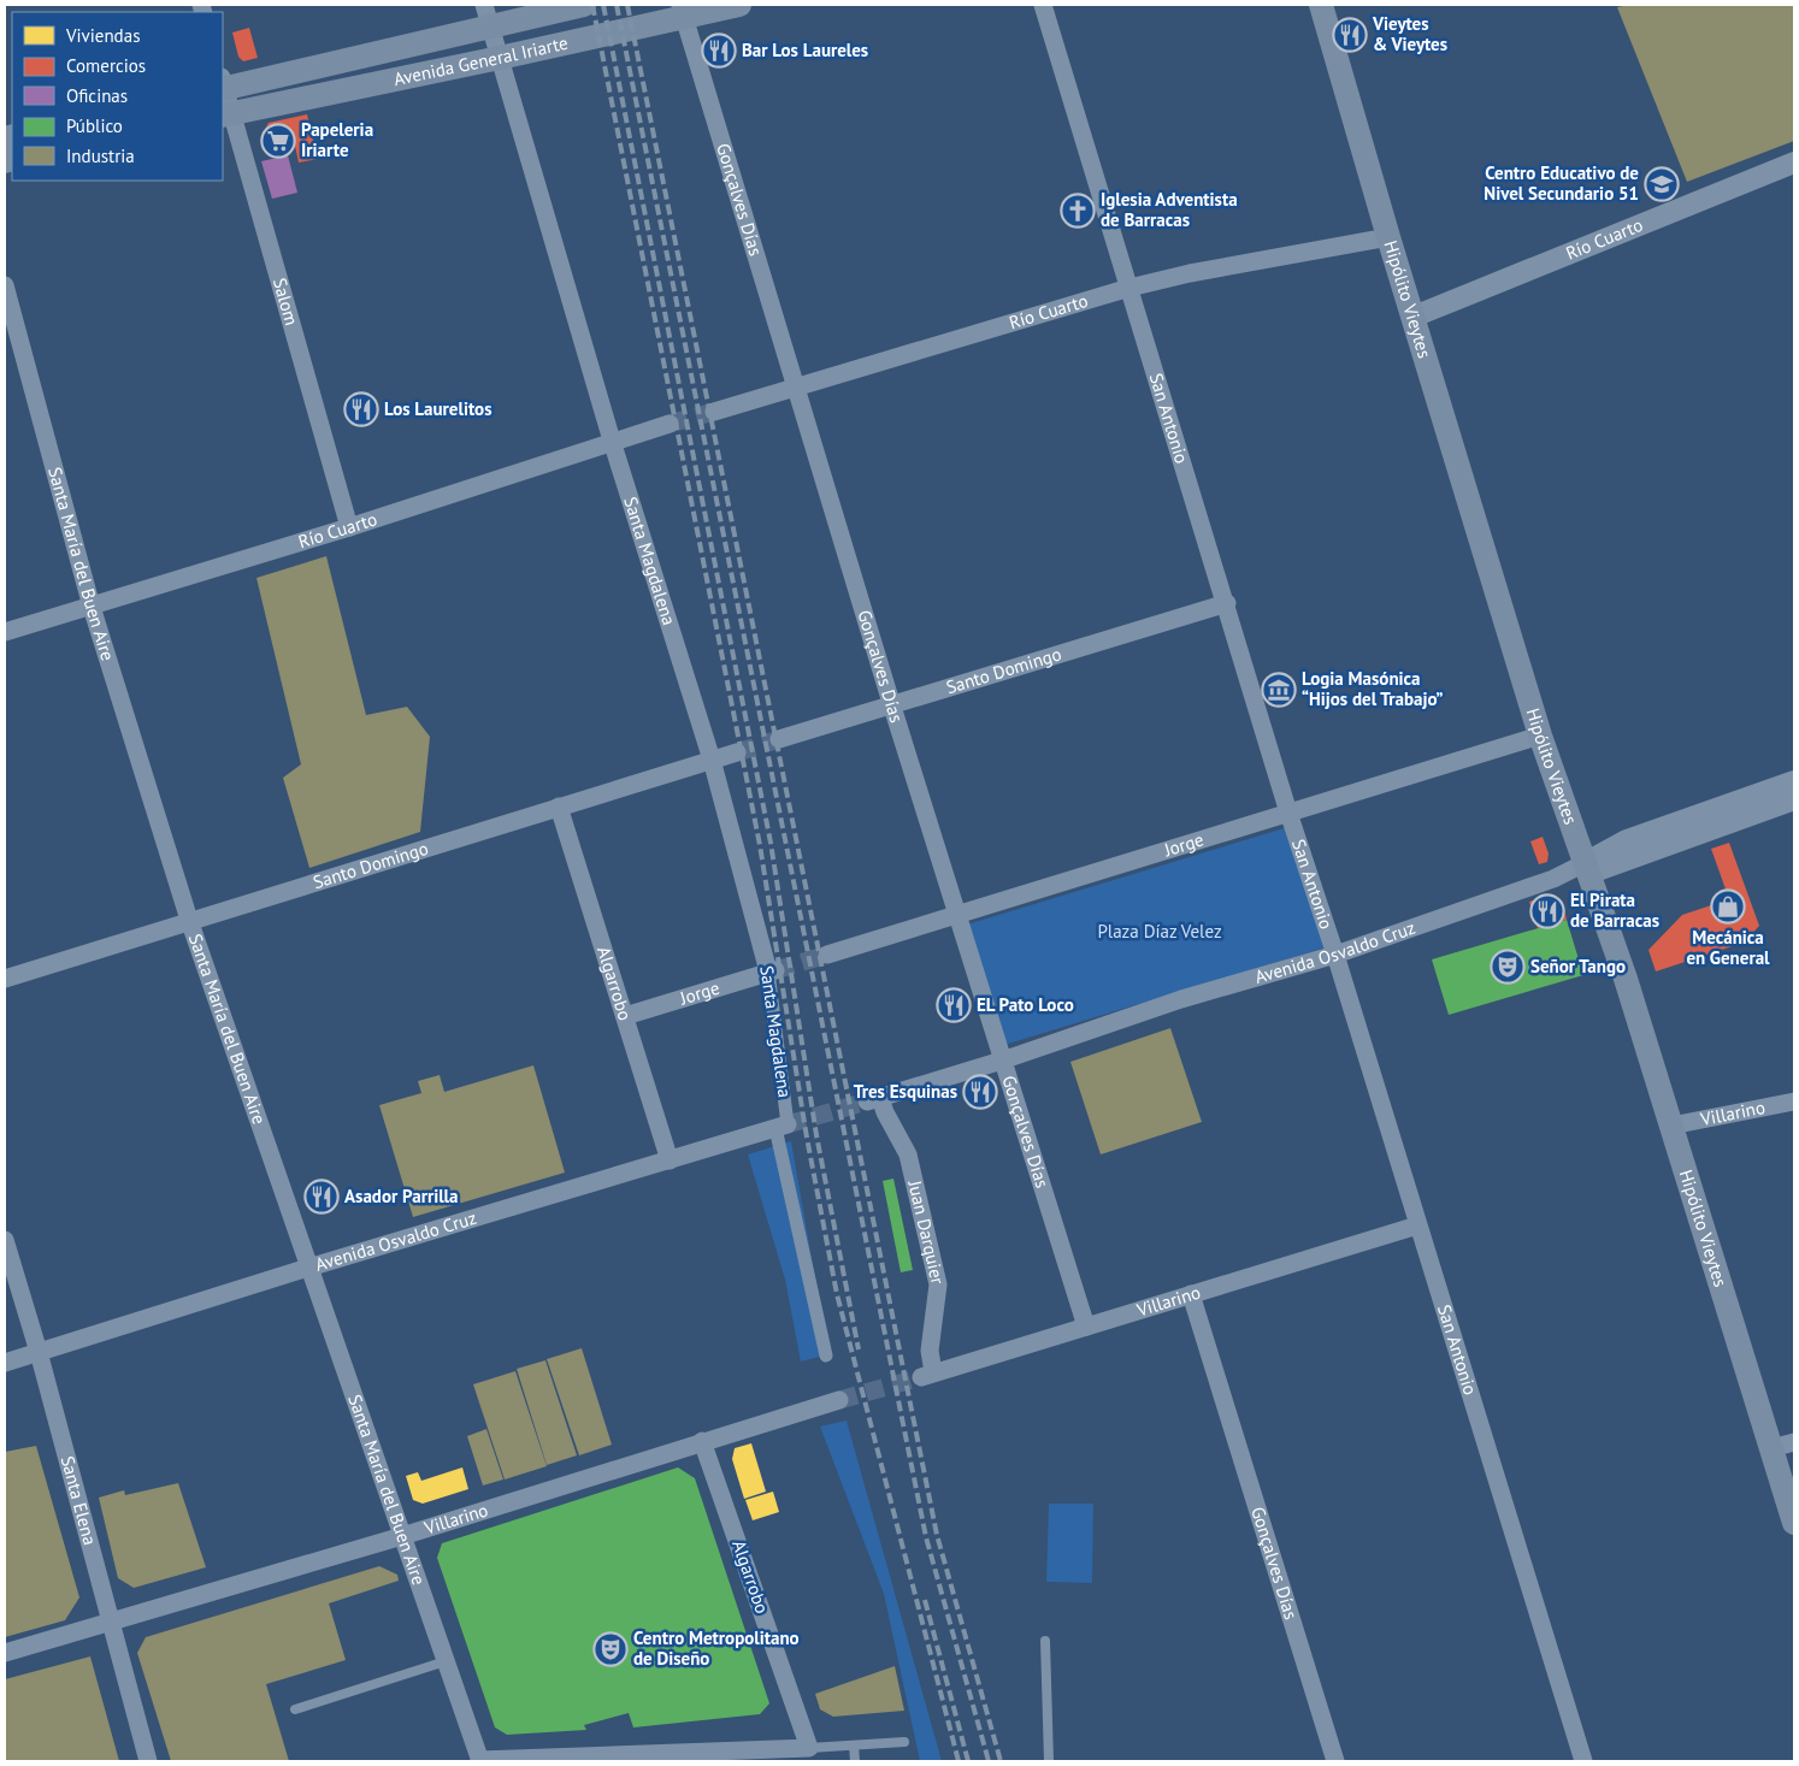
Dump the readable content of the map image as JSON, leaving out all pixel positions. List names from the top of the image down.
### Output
{
  "streets": {
    "main road": ["Avenida General Iriarte", "Hipólito Vieytes"],
    "street": [
      "Gonçalves Días",
      "Río Cuarto",
      "Salom",
      "San Antonio",
      "Santa Magdalena",
      "Santa María del Buen Aire",
      "Santo Domingo",
      "Jorge",
      "Avenida Osvaldo Cruz",
      "Algarrobo",
      "Villarino",
      "Juan Darquier",
      "Santa Elena"
    ]
  },
  "crossings": [
    ["Avenida General Iriarte", "Gonçalves Días"],
    ["Avenida General Iriarte", "Salom"],
    ["Avenida General Iriarte", "Santa Magdalena"],
    ["Gonçalves Días", "Río Cuarto"],
    ["Gonçalves Días", "Santo Domingo"],
    ["Gonçalves Días", "Jorge"],
    ["Gonçalves Días", "Avenida Osvaldo Cruz"],
    ["Gonçalves Días", "Villarino"],
    ["Río Cuarto", "Hipólito Vieytes"],
    ["Río Cuarto", "Salom"],
    ["Río Cuarto", "San Antonio"],
    ["Río Cuarto", "Santa Magdalena"],
    ["Río Cuarto", "Santa María del Buen Aire"],
    ["Hipólito Vieytes", "Jorge"],
    ["Hipólito Vieytes", "Avenida Osvaldo Cruz"],
    ["Hipólito Vieytes", "Villarino"],
    ["San Antonio", "Santo Domingo"],
    ["San Antonio", "Jorge"],
    ["San Antonio", "Avenida Osvaldo Cruz"],
    ["San Antonio", "Villarino"],
    ["Santa Magdalena", "Santo Domingo"],
    ["Santa Magdalena", "Jorge"],
    ["Santa Magdalena", "Avenida Osvaldo Cruz"],
    ["Santa María del Buen Aire", "Santo Domingo"],
    ["Santa María del Buen Aire", "Avenida Osvaldo Cruz"],
    ["Santa María del Buen Aire", "Villarino"],
    ["Santo Domingo", "Algarrobo"],
    ["Jorge", "Algarrobo"],
    ["Avenida Osvaldo Cruz", "Algarrobo"],
    ["Avenida Osvaldo Cruz", "Juan Darquier"],
    ["Avenida Osvaldo Cruz", "Santa Elena"],
    ["Algarrobo", "Villarino"],
    ["Villarino", "Juan Darquier"],
    ["Villarino", "Santa Elena"]
  ],
  "parks": ["Plaza Díaz Velez"],
  "places": {
    "restaurant": [
      "Vieytes & Vieytes",
      "Bar Los Laureles",
      "Los Laurelitos",
      "El Pirata de Barracas",
      "EL Pato Loco",
      "Tres Esquinas",
      "Asador Parrilla"
    ],
    "supermarket": ["Papeleria Iriarte"],
    "school or university": ["Centro Educativo de Nivel Secundario 51"],
    "church": ["Iglesia Adventista de Barracas"],
    "museum": ["Logia Masónica “Hijos del Trabajo”"],
    "shop": ["Mecánica en General"],
    "theatre": ["Señor Tango", "Centro Metropolitano de Diseño"]
  },
  "legend": [
    "Viviendas",
    "Comercios",
    "Oficinas",
    "Público",
    "Industria"
  ]
}
